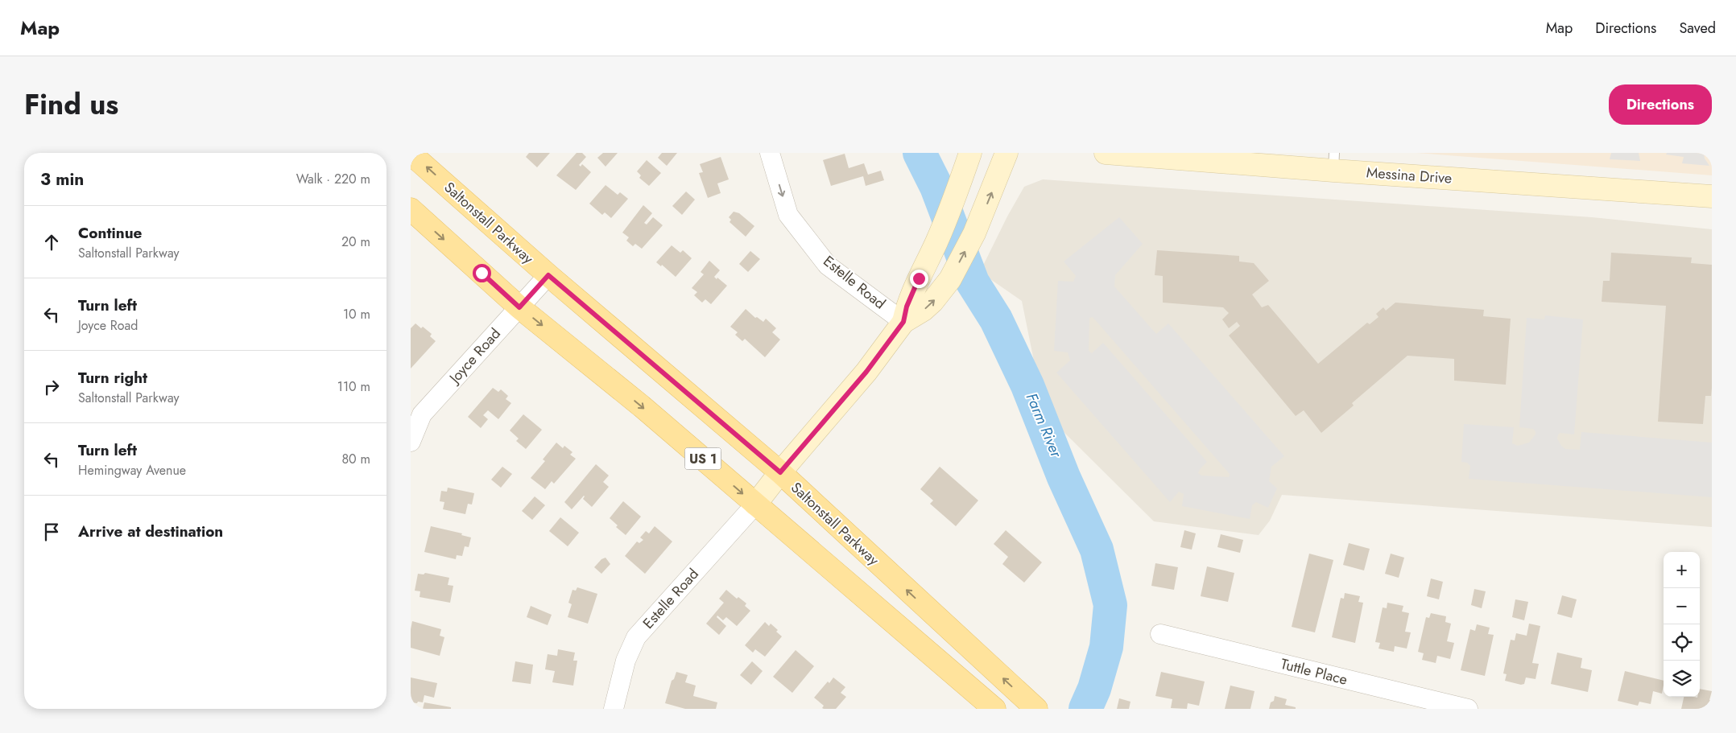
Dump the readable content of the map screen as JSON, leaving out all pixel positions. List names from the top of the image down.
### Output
{
  "streets": {
    "main road": ["Messina Drive", "Saltonstall Parkway", "US 1"],
    "street": ["Estelle Road", "Joyce Road", "Tuttle Place"]
  },
  "crossings": [
    ["Saltonstall Parkway", "Joyce Road"],
    ["Estelle Road", "US 1"],
    ["Joyce Road", "US 1"]
  ],
  "one_way": ["Estelle Road"],
  "water": ["Farm River"],
  "page": {
    "header": "Map",
    "nav": ["Map", "Directions", "Saved"],
    "title": "Find us",
    "buttons": "Directions",
    "heading": ["3 min", "Walk · 220 m"],
    "list": [
      ["Continue", "Saltonstall Parkway", "20 m"],
      ["Turn left", "Joyce Road", "10 m"],
      ["Turn right", "Saltonstall Parkway", "110 m"],
      ["Turn left", "Hemingway Avenue", "80 m"],
      "Arrive at destination"
    ],
    "map_buttons": ["+", "−"]
  }
}
